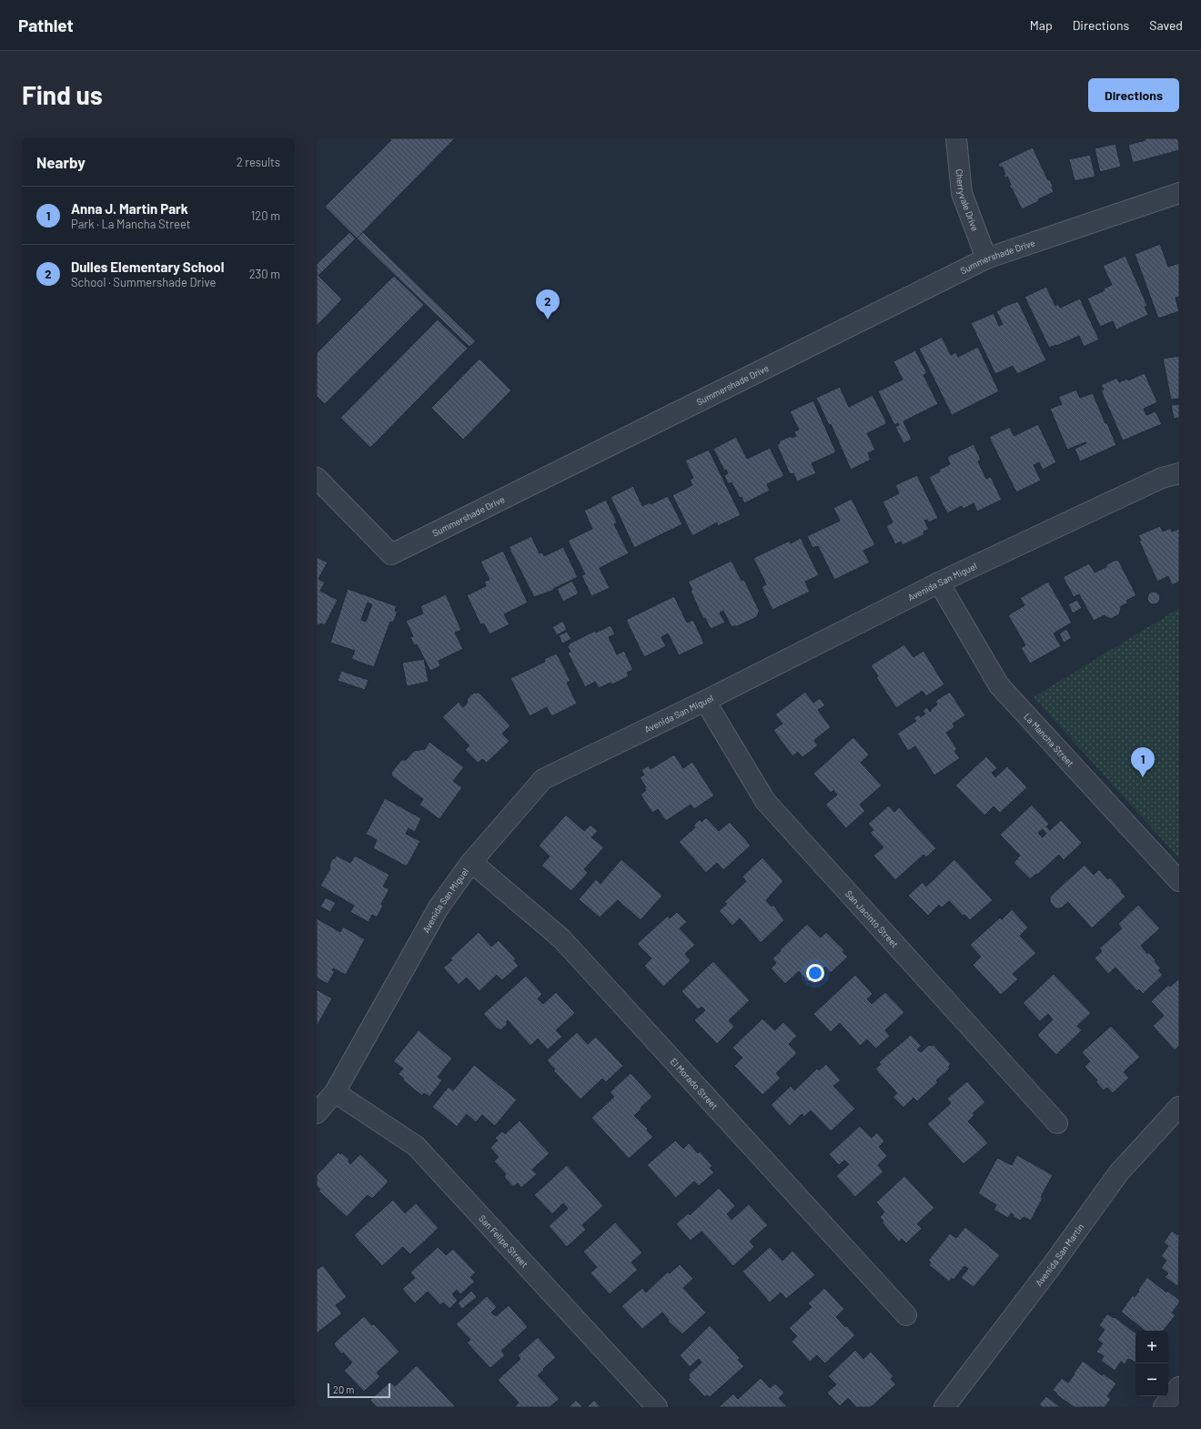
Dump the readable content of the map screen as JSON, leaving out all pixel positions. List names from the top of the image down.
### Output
{
  "streets": {
    "street": [
      "Cherryvale Drive",
      "Summershade Drive",
      "Avenida San Miguel",
      "La Mancha Street",
      "San Jacinto Street",
      "El Morado Street",
      "San Felipe Street",
      "Avenida San Martin"
    ]
  },
  "crossings": [
    ["Cherryvale Drive", "Summershade Drive"],
    ["Avenida San Miguel", "La Mancha Street"],
    ["Avenida San Miguel", "San Jacinto Street"],
    ["Avenida San Miguel", "El Morado Street"],
    ["Avenida San Miguel", "San Felipe Street"]
  ],
  "scale_bar": "20 m",
  "page": {
    "header": "Pathlet",
    "nav": ["Map", "Directions", "Saved"],
    "buttons": "Directions",
    "title": "Find us",
    "heading": ["Nearby", "2 results"],
    "list": [
      {
        "mark": "1",
        "name": "Anna J. Martin Park",
        "note": "Park · La Mancha Street",
        "value": "120 m"
      },
      {
        "mark": "2",
        "name": "Dulles Elementary School",
        "note": "School · Summershade Drive",
        "value": "230 m"
      }
    ],
    "pins": ["2", "1"],
    "map_buttons": ["+", "−"],
    "scale": "20 m"
  }
}
